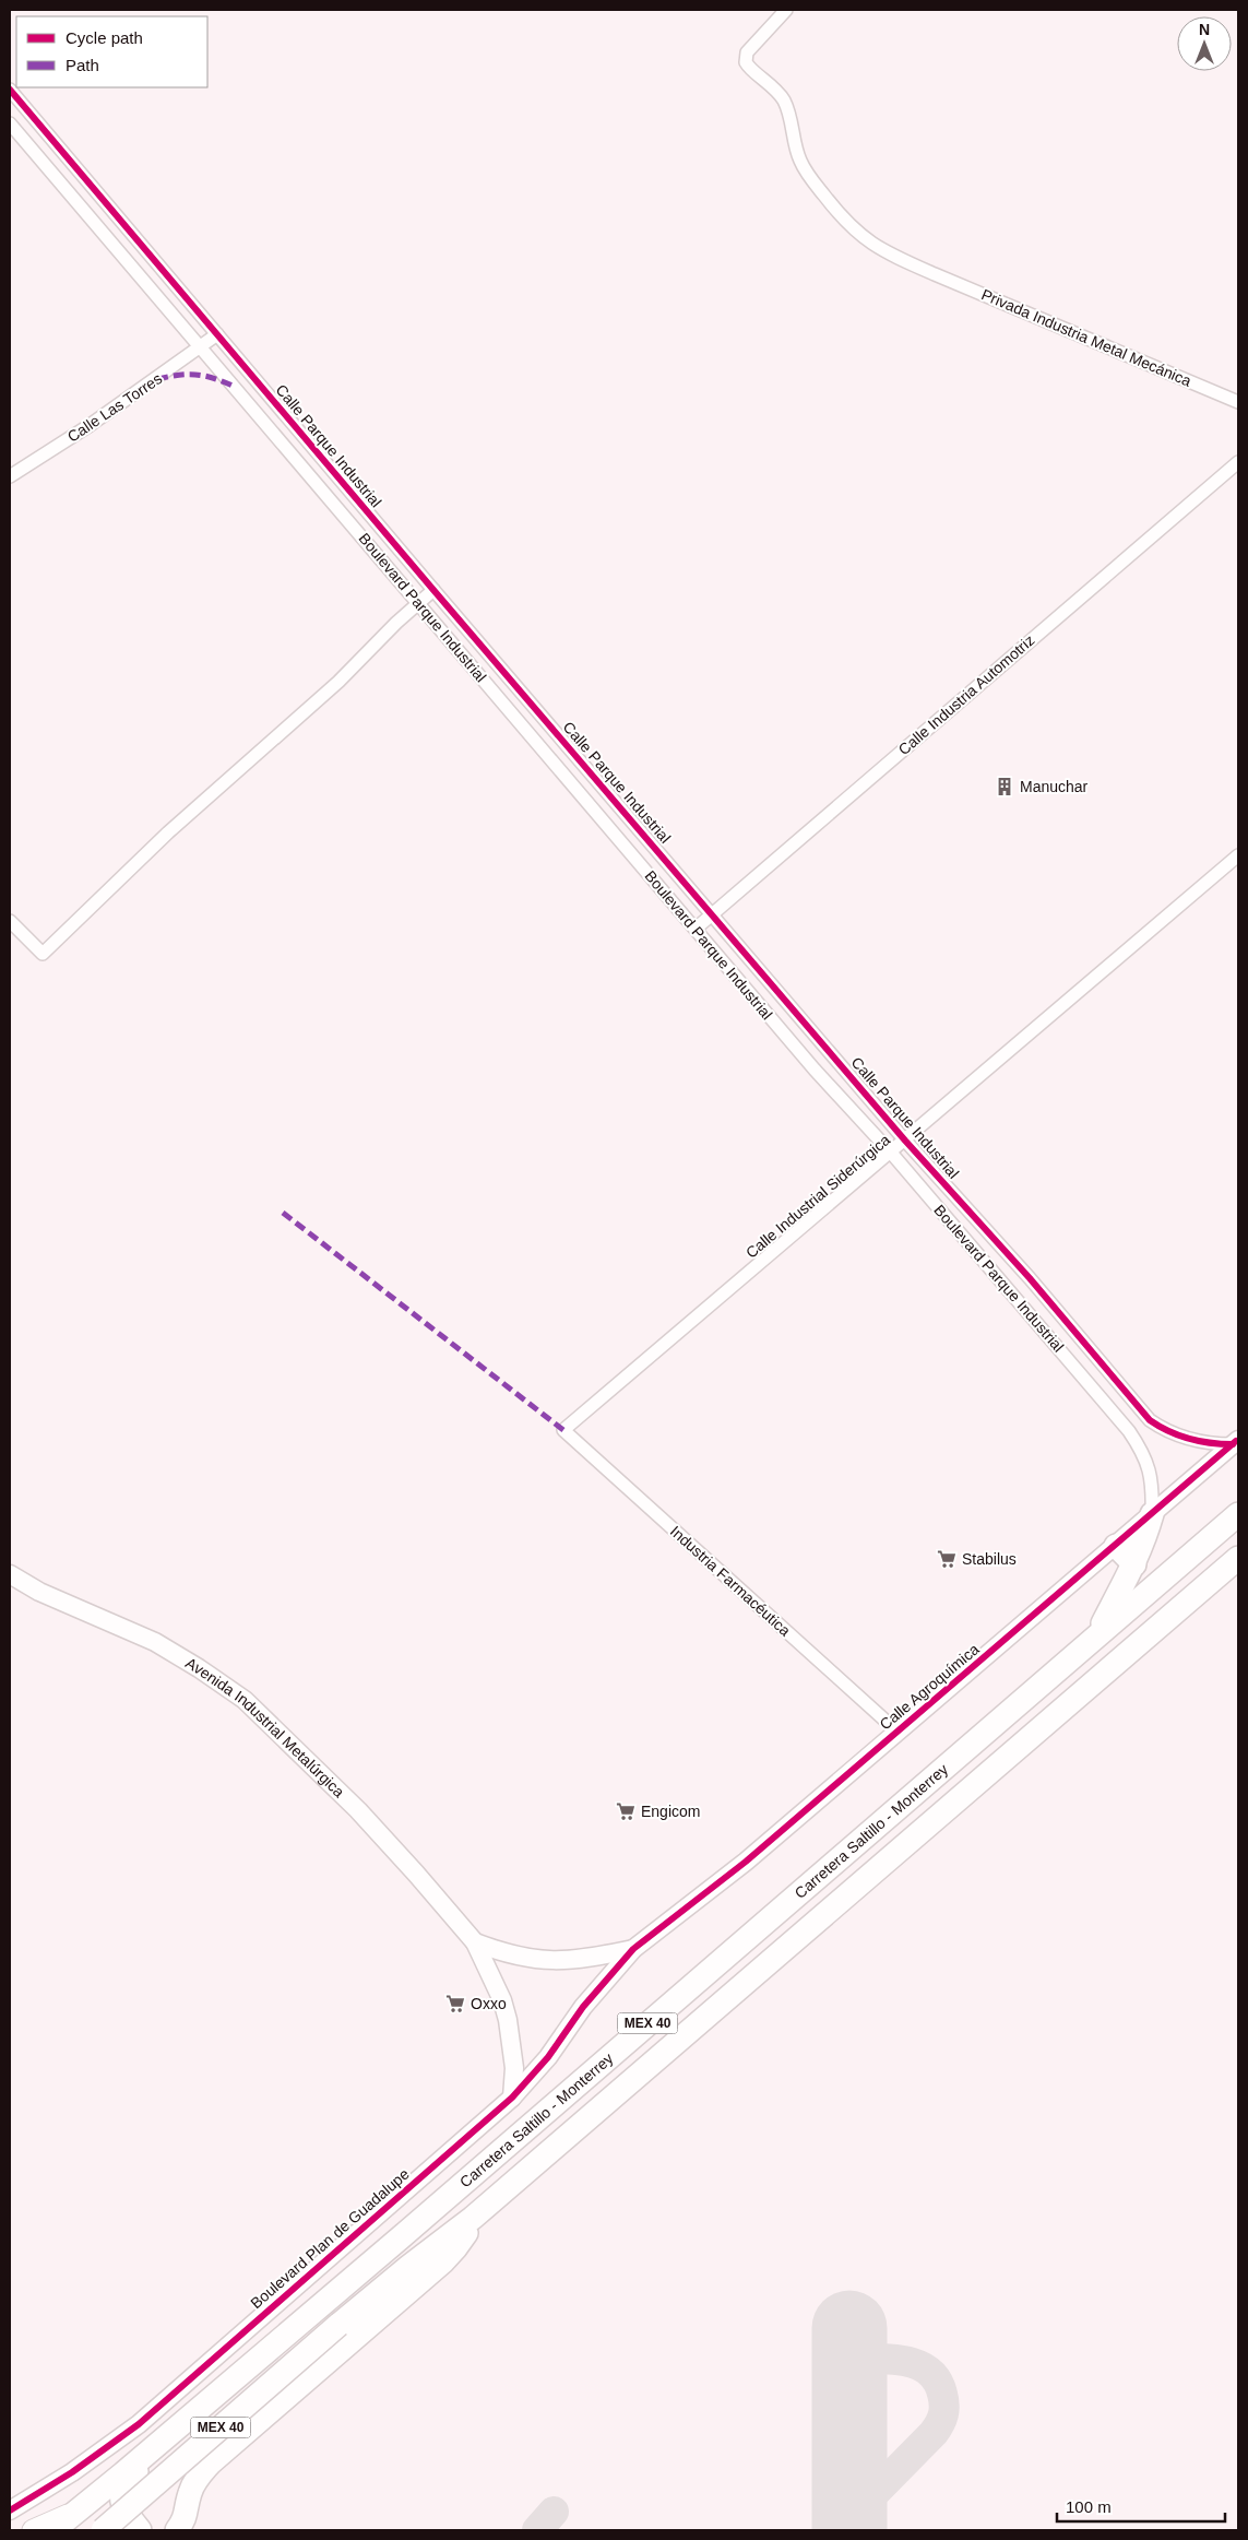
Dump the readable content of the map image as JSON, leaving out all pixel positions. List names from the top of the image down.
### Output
{
  "streets": {
    "highway": ["Carretera Saltillo - Monterrey", "MEX 40"],
    "street": [
      "Privada Industria Metal Mecánica",
      "Calle Las Torres",
      "Calle Parque Industrial",
      "Boulevard Parque Industrial",
      "Calle Industria Automotriz",
      "Calle Industrial Siderúrgica",
      "Industria Farmacéutica",
      "Calle Agroquímica",
      "Avenida Industrial Metalúrgica",
      "Boulevard Plan de Guadalupe"
    ]
  },
  "crossings": [
    ["Calle Las Torres", "Calle Parque Industrial"],
    ["Calle Las Torres", "Boulevard Parque Industrial"],
    ["Calle Parque Industrial", "Calle Industria Automotriz"],
    ["Calle Parque Industrial", "Calle Industrial Siderúrgica"],
    ["Calle Parque Industrial", "Calle Agroquímica"],
    ["Boulevard Parque Industrial", "Calle Industria Automotriz"],
    ["Boulevard Parque Industrial", "Calle Industrial Siderúrgica"],
    ["Boulevard Parque Industrial", "Calle Agroquímica"],
    ["Calle Industrial Siderúrgica", "Industria Farmacéutica"],
    ["Industria Farmacéutica", "Calle Agroquímica"],
    ["Calle Agroquímica", "Boulevard Plan de Guadalupe"],
    ["Avenida Industrial Metalúrgica", "Boulevard Plan de Guadalupe"]
  ],
  "places": {
    "building": ["Manuchar"],
    "supermarket": ["Stabilus", "Engicom", "Oxxo"]
  },
  "legend": ["Cycle path", "Path"],
  "scale_bar": "100 m",
  "north": "top"
}
